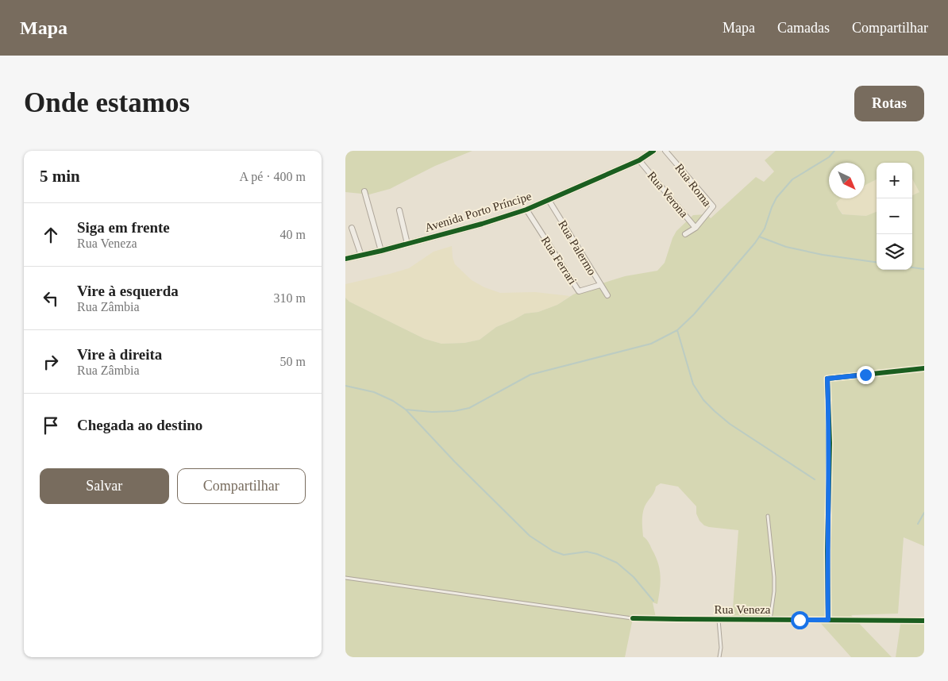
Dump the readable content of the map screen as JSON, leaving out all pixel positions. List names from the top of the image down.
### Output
{
  "streets": {
    "street": [
      "Rua Roma",
      "Rua Verona",
      "Avenida Porto Príncipe",
      "Rua Palermo",
      "Rua Ferrari",
      "Rua Veneza"
    ]
  },
  "crossings": [
    ["Rua Roma", "Rua Verona"],
    ["Rua Verona", "Avenida Porto Príncipe"],
    ["Avenida Porto Príncipe", "Rua Palermo"],
    ["Avenida Porto Príncipe", "Rua Ferrari"],
    ["Rua Palermo", "Rua Ferrari"]
  ],
  "north": "bottom right",
  "page": {
    "header": "Mapa",
    "nav": ["Mapa", "Camadas", "Compartilhar"],
    "buttons": [
      "Rotas",
      ["Salvar", "Compartilhar"]
    ],
    "title": "Onde estamos",
    "heading": ["5 min", "A pé · 400 m"],
    "map_buttons": ["+", "−"],
    "list": [
      ["Siga em frente", "Rua Veneza", "40 m"],
      ["Vire à esquerda", "Rua Zâmbia", "310 m"],
      ["Vire à direita", "Rua Zâmbia", "50 m"],
      "Chegada ao destino"
    ]
  }
}
